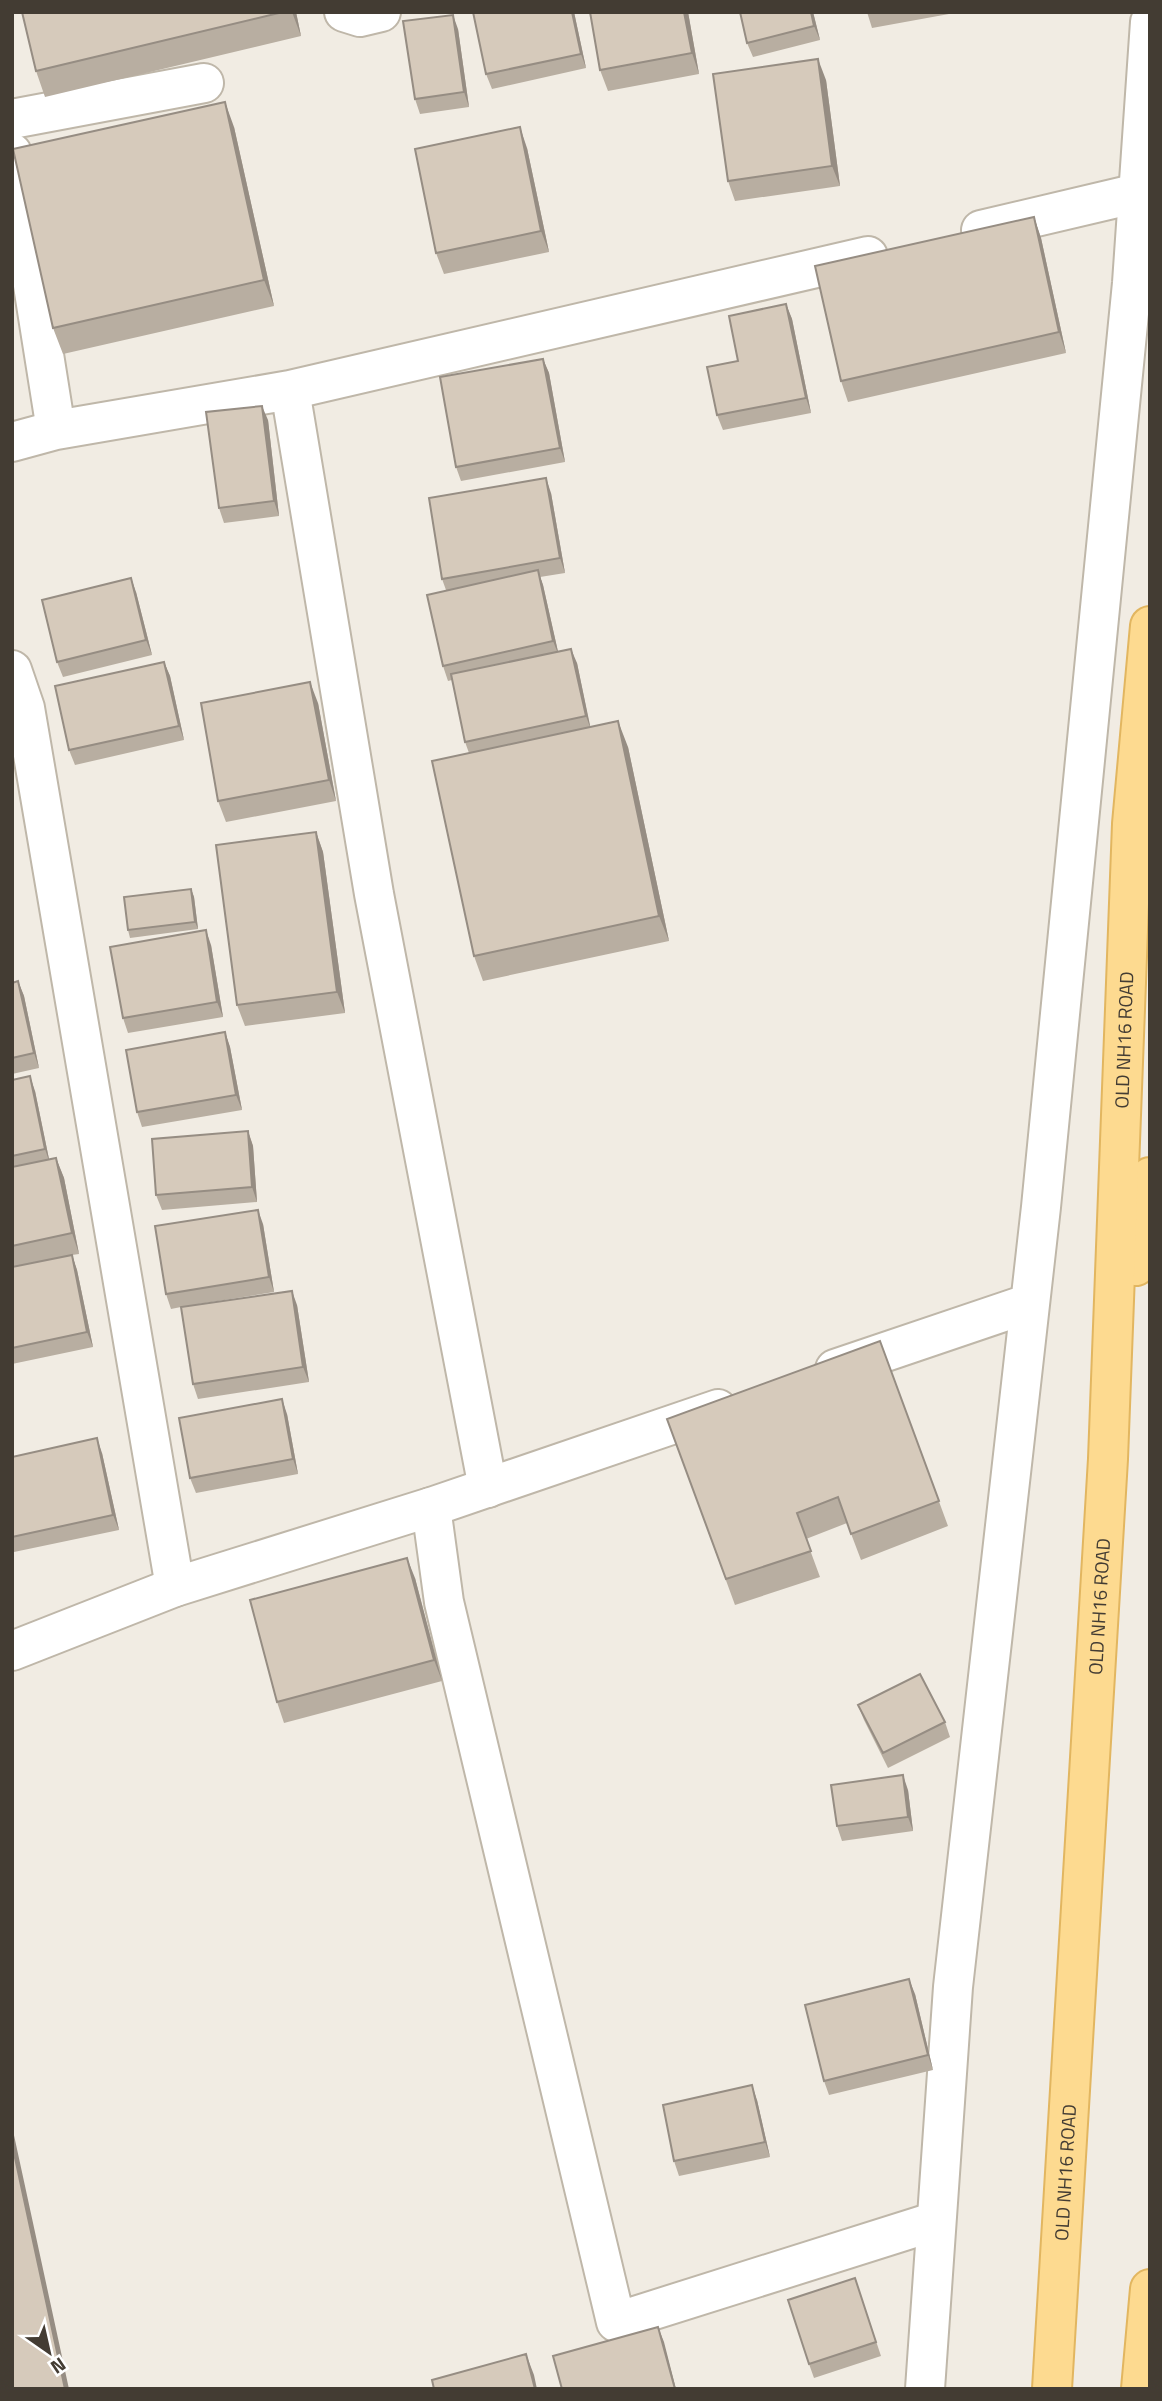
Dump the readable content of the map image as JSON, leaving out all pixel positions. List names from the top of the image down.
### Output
{
  "streets": {
    "main road": ["OLD NH16 ROAD"]
  },
  "north": "bottom right"
}
